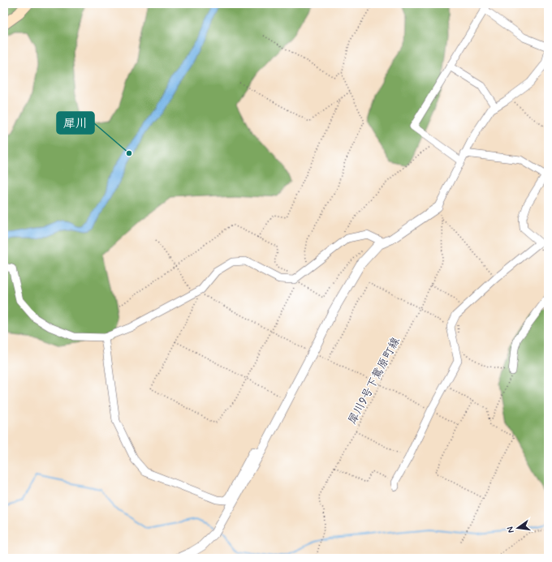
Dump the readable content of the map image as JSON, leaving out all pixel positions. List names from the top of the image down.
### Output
{
  "streets": {
    "path": ["犀川9号下鴛原町線"]
  },
  "places": ["犀川"],
  "north": "left"
}
